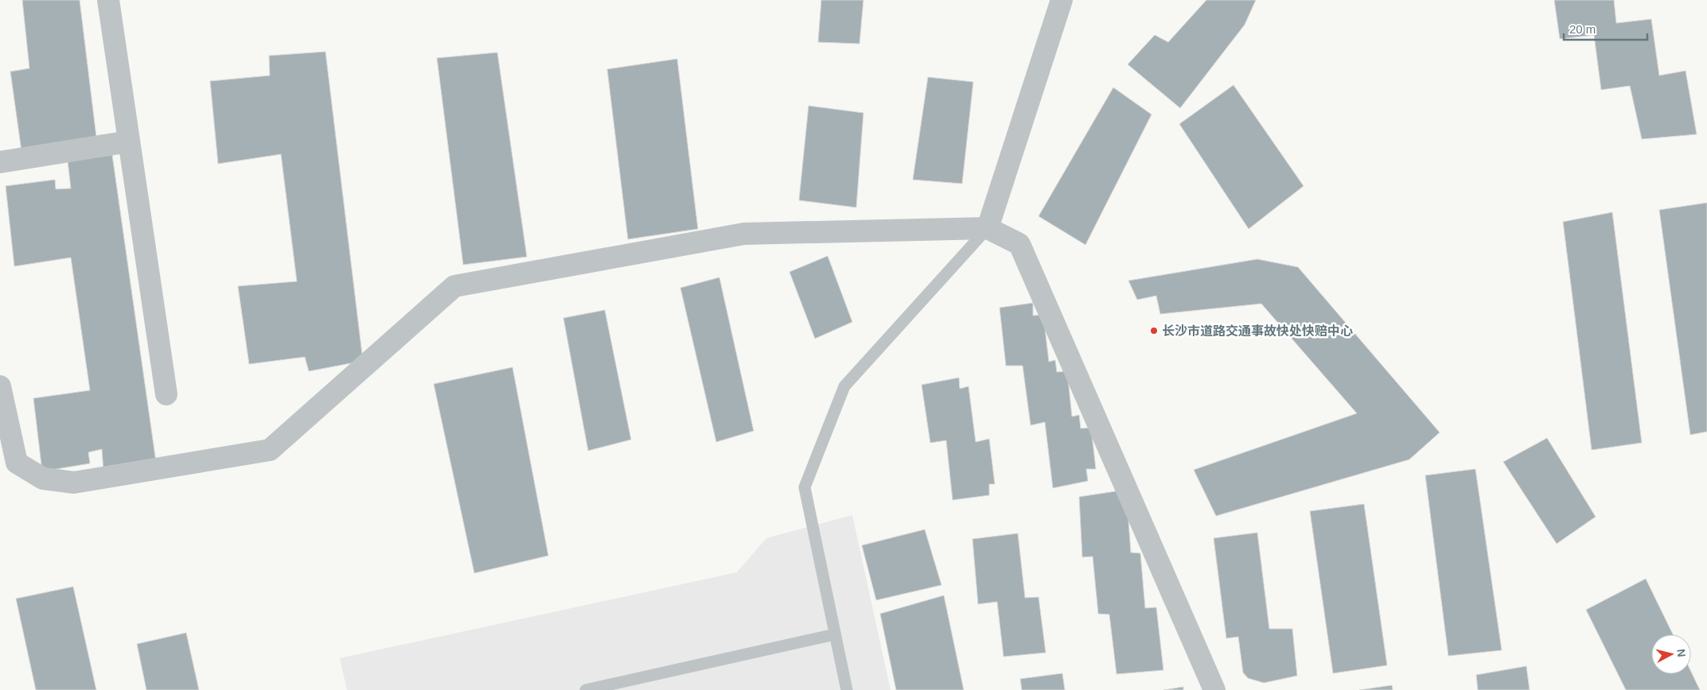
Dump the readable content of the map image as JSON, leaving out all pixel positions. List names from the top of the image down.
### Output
{
  "places": ["长沙市道路交通事故快处快赔中心"],
  "scale_bar": "20 m",
  "north": "right"
}
